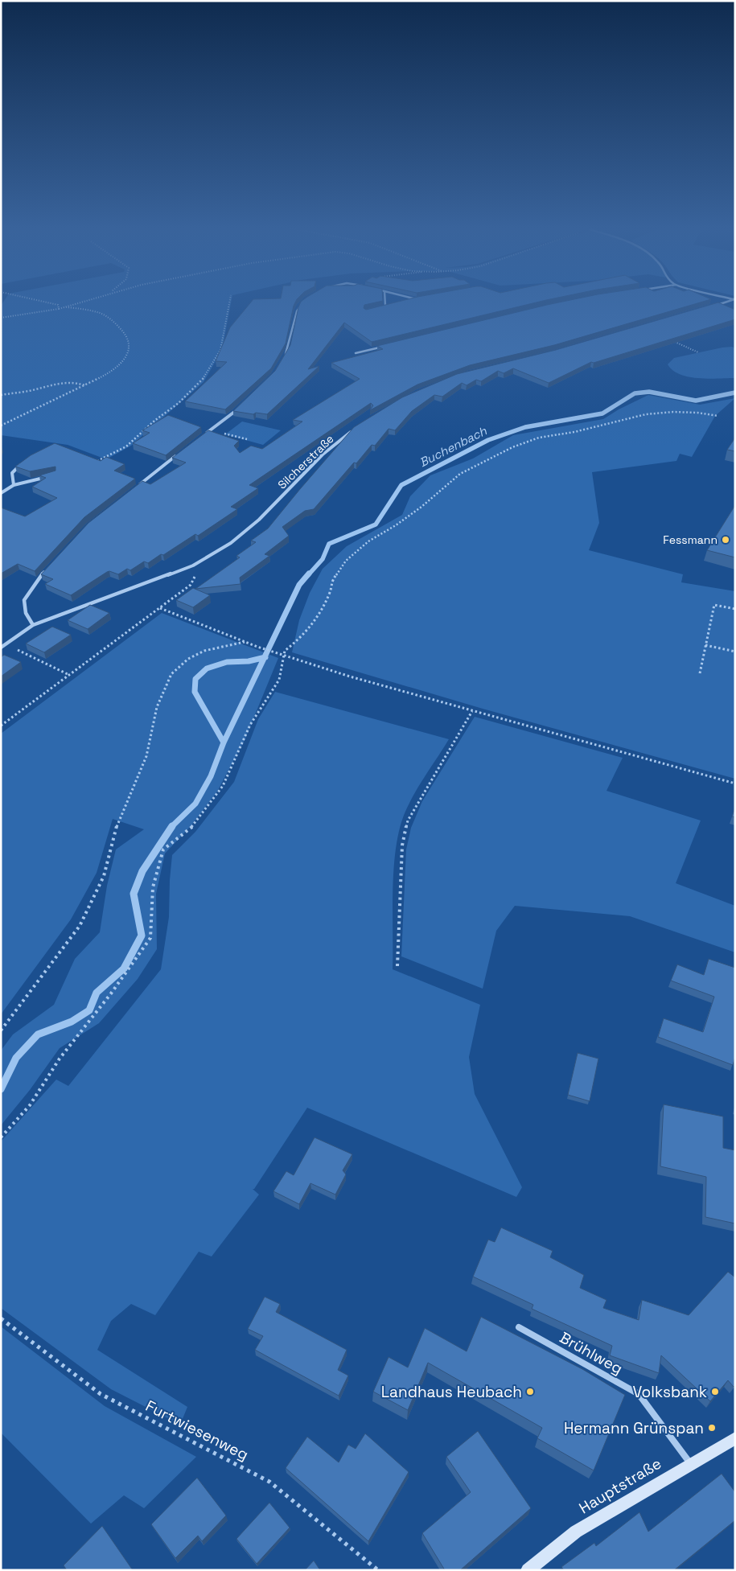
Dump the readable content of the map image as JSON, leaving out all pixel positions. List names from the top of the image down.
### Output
{
  "streets": {
    "street": ["Silcherstraße", "Brühlweg", "Hauptstraße"],
    "path": ["Furtwiesenweg"]
  },
  "crossings": [
    ["Brühlweg", "Hauptstraße"]
  ],
  "water": ["Buchenbach"],
  "places": [
    "Fessmann",
    "Landhaus Heubach",
    "Volksbank",
    "Hermann Grünspan"
  ]
}
